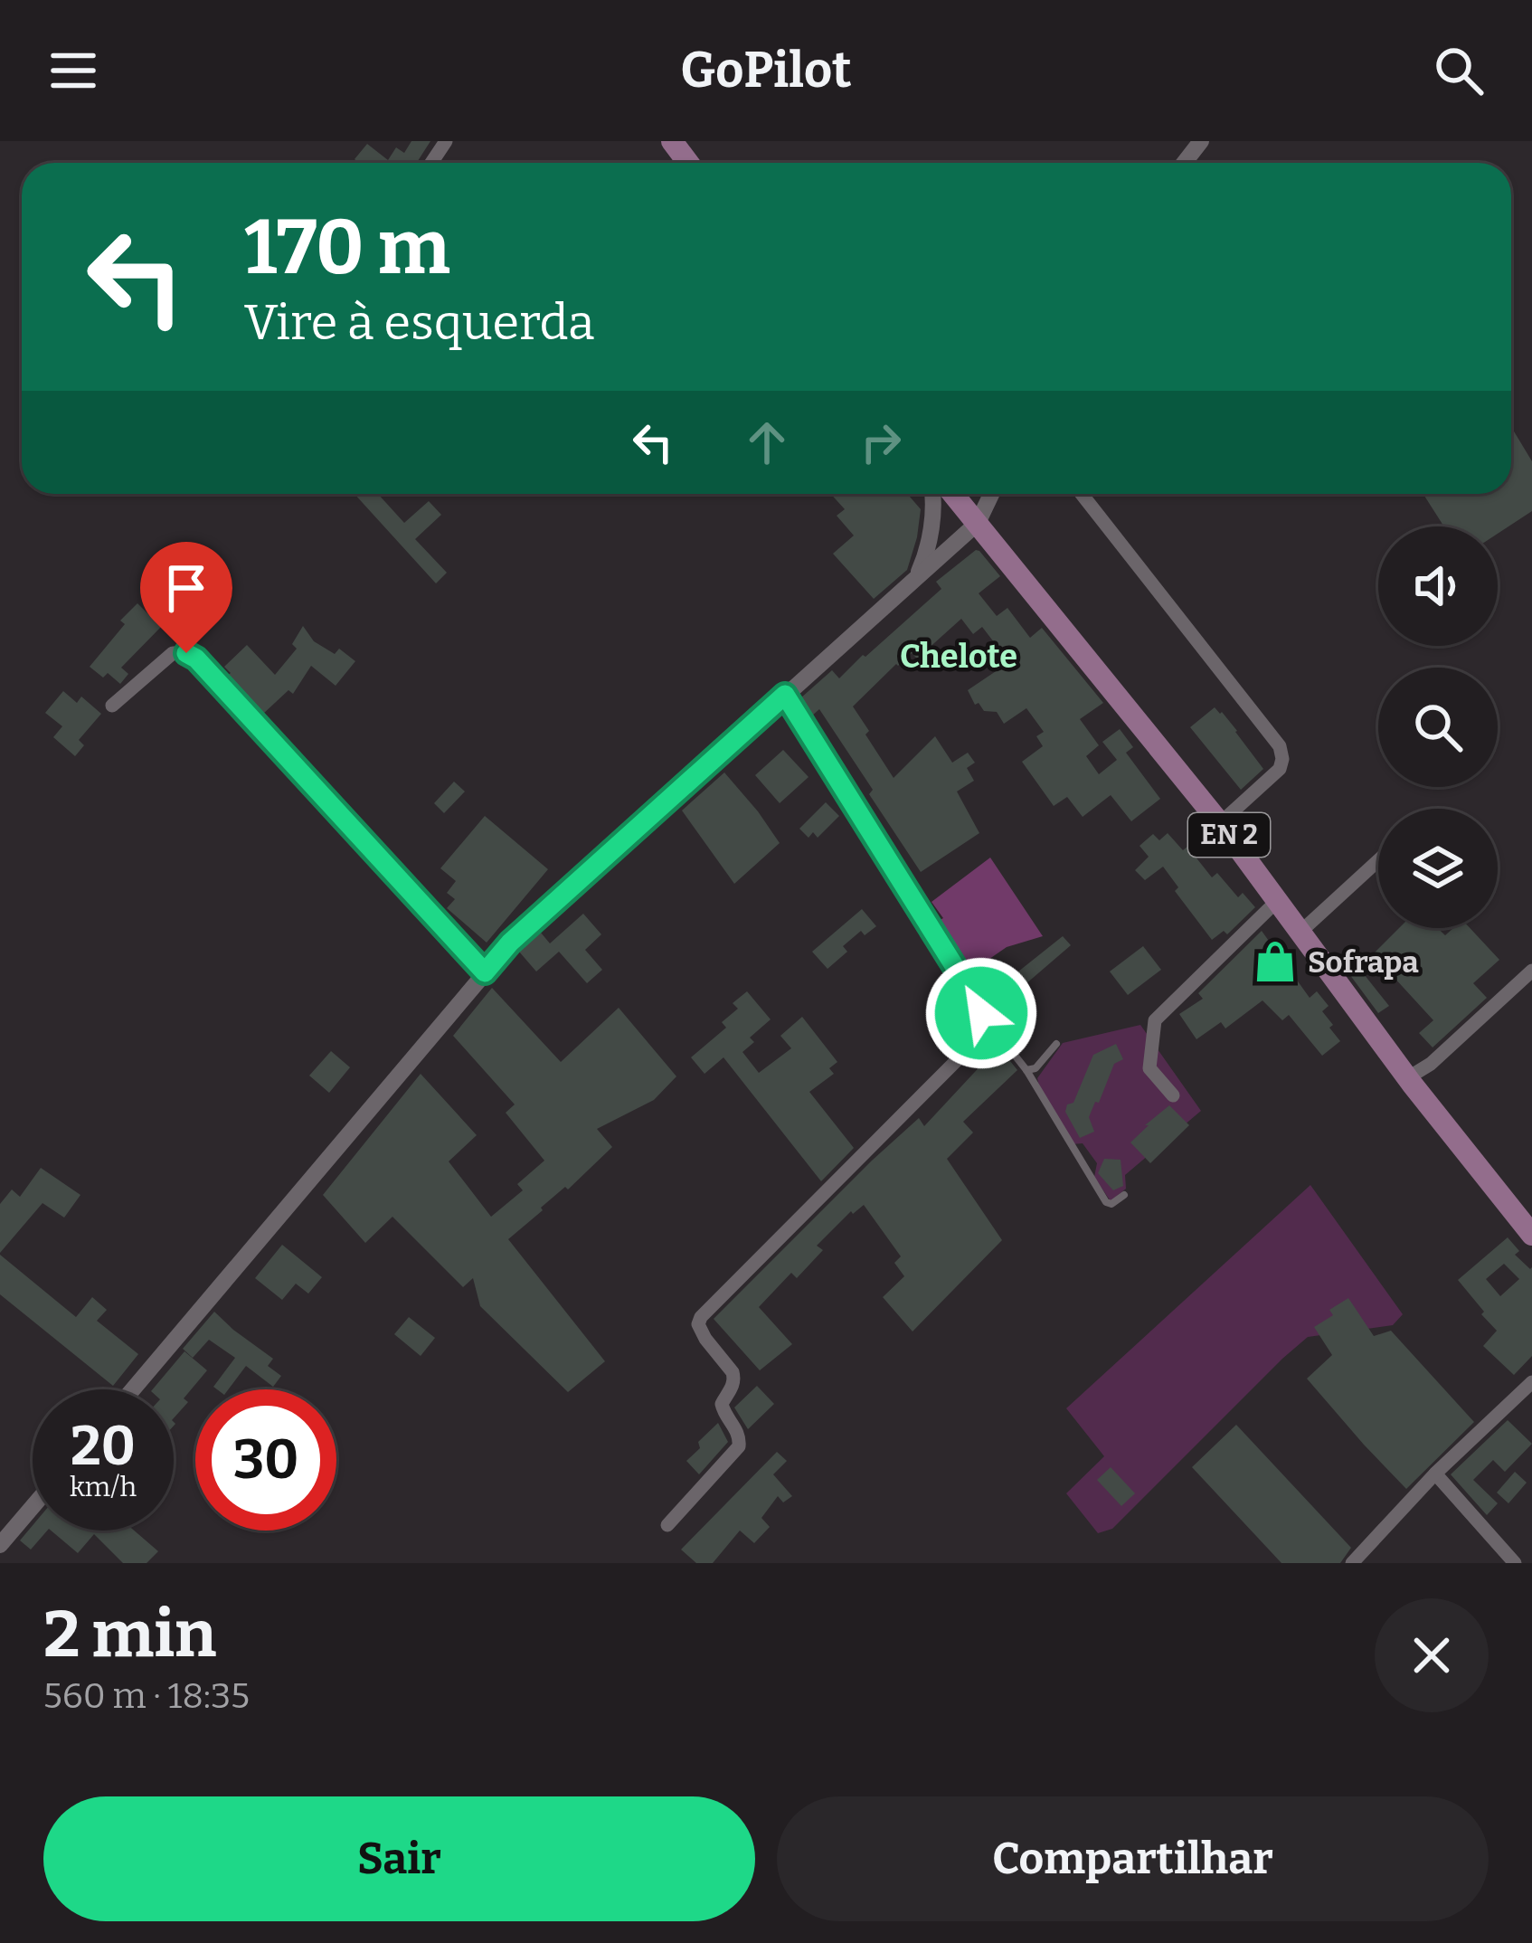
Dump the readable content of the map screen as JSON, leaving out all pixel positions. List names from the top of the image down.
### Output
{
  "streets": {
    "main road": ["EN 2"]
  },
  "districts": ["Chelote"],
  "places": {
    "shop": ["Sofrapa"]
  },
  "page": {
    "header": "GoPilot",
    "turn": ["170 m", "Vire à esquerda"],
    "speed": "20 km/h",
    "limit": "30",
    "heading": ["2 min", "560 m · 18:35"],
    "buttons": ["Sair", "Compartilhar"]
  }
}
